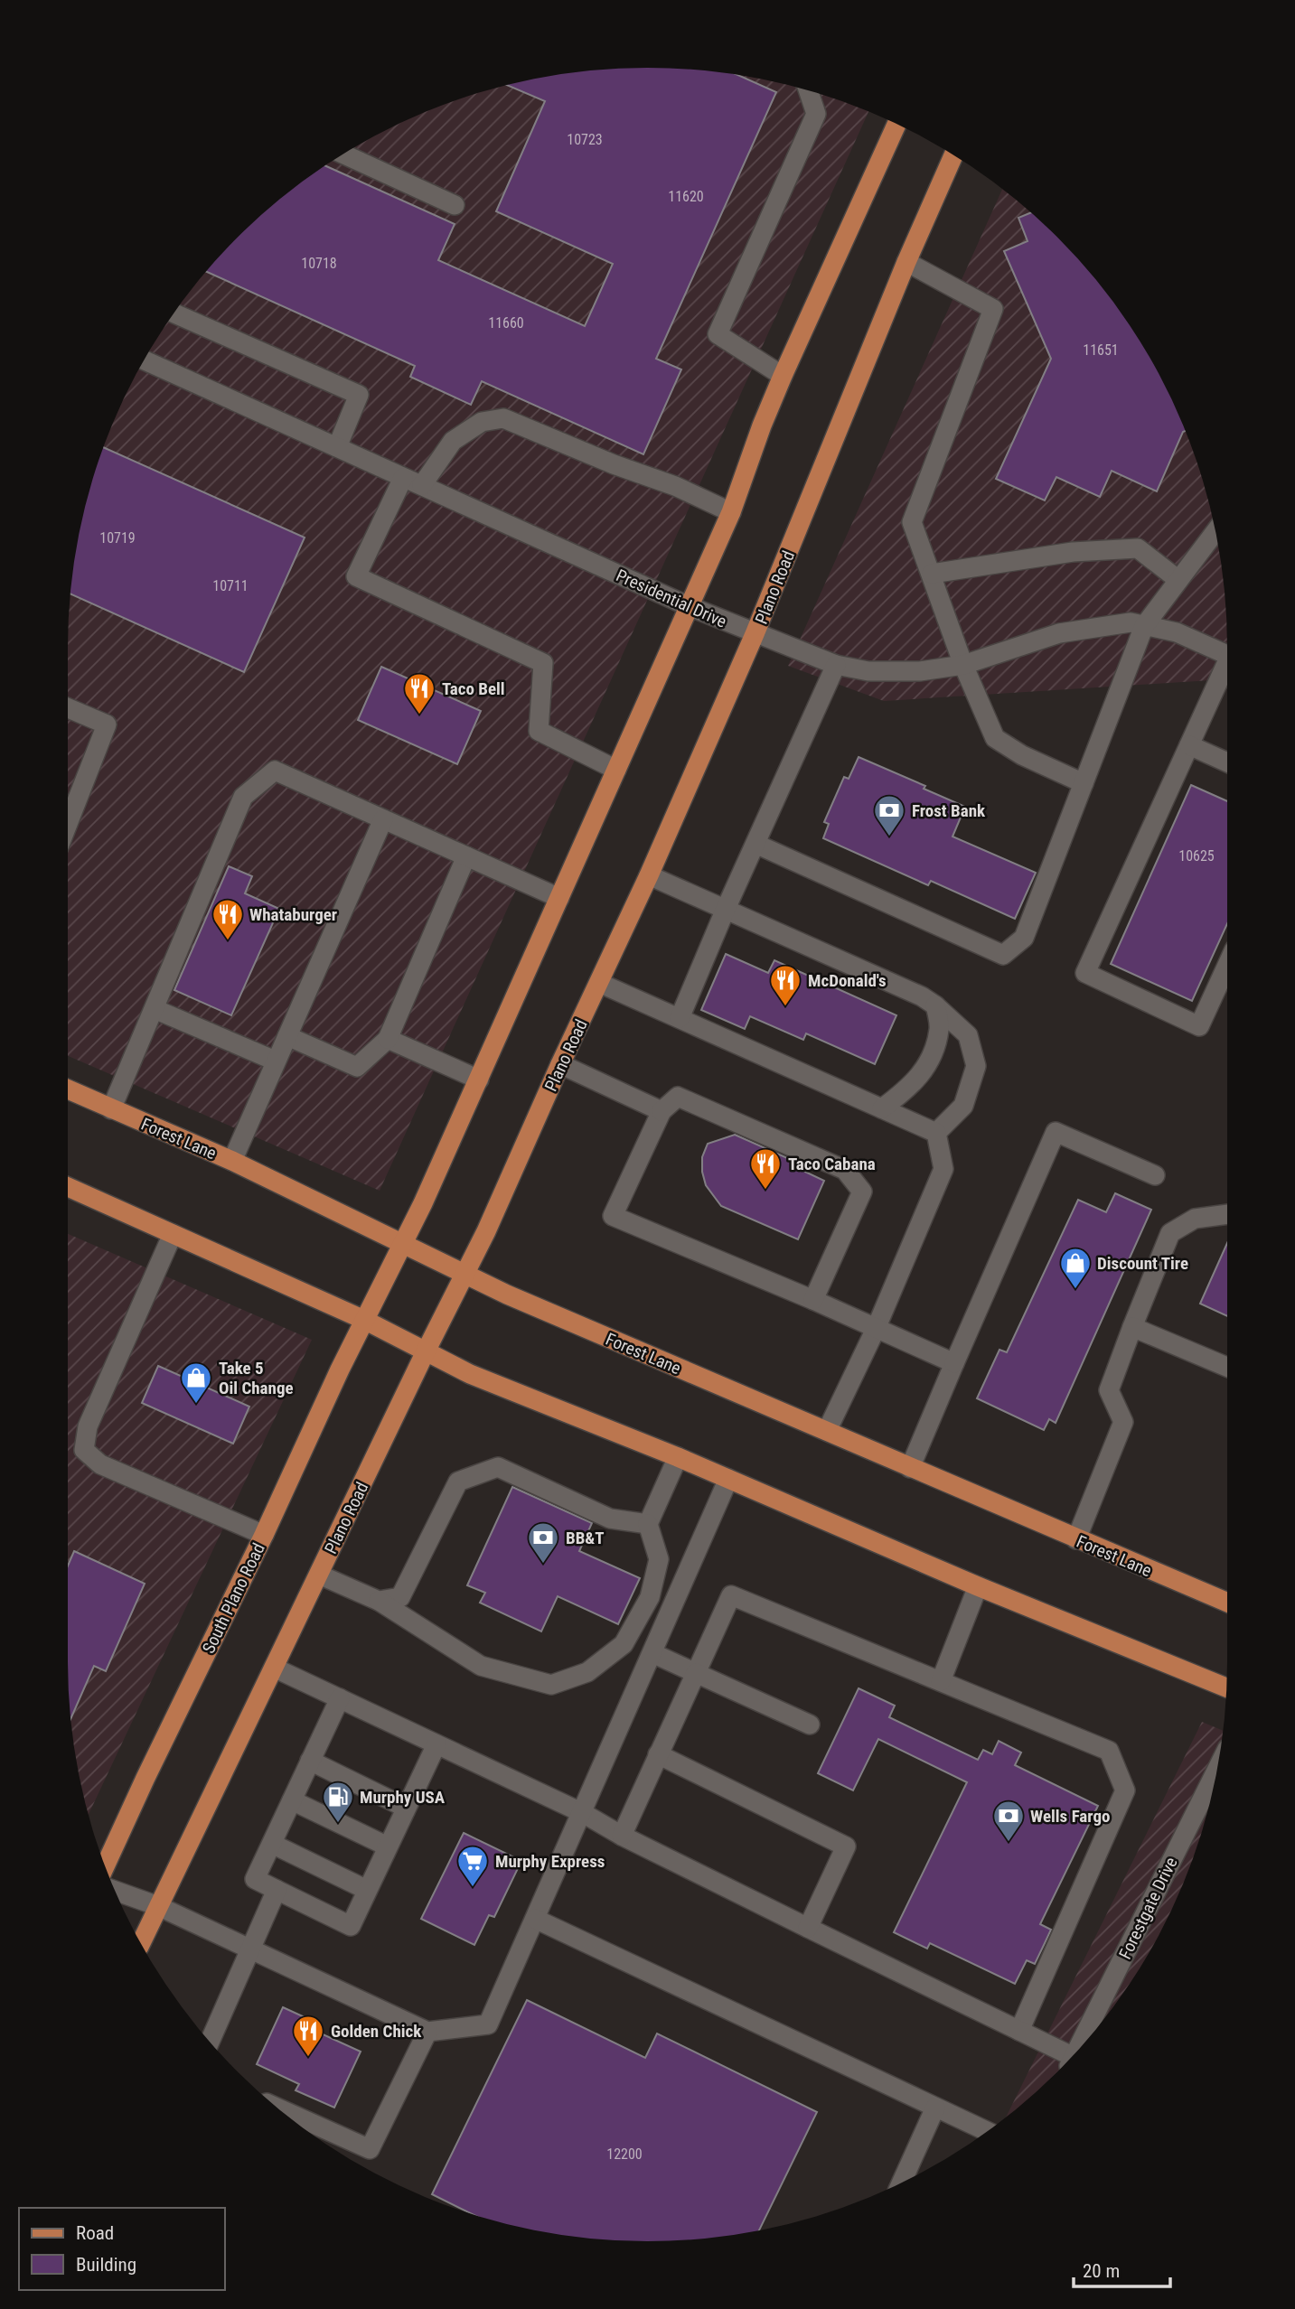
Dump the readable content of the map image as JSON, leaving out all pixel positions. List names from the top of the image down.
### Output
{
  "streets": {
    "main road": ["Plano Road", "Forest Lane", "South Plano Road"],
    "street": ["Presidential Drive", "Forestgate Drive"]
  },
  "crossings": [
    ["Plano Road", "Presidential Drive"],
    ["Plano Road", "Forest Lane"]
  ],
  "places": {
    "restaurant": [
      "Taco Bell",
      "Whataburger",
      "McDonald's",
      "Taco Cabana",
      "Golden Chick"
    ],
    "bank": ["Frost Bank", "BB&T", "Wells Fargo"],
    "shop": ["Discount Tire", "Take 5 Oil Change"],
    "fuel station": ["Murphy USA"],
    "supermarket": ["Murphy Express"]
  },
  "house_numbers": [
    "10723",
    "11620",
    "10718",
    "11660",
    "11651",
    "10719",
    "10711",
    "10625",
    "12200"
  ],
  "legend": ["Road", "Building"],
  "scale_bar": "20 m"
}
